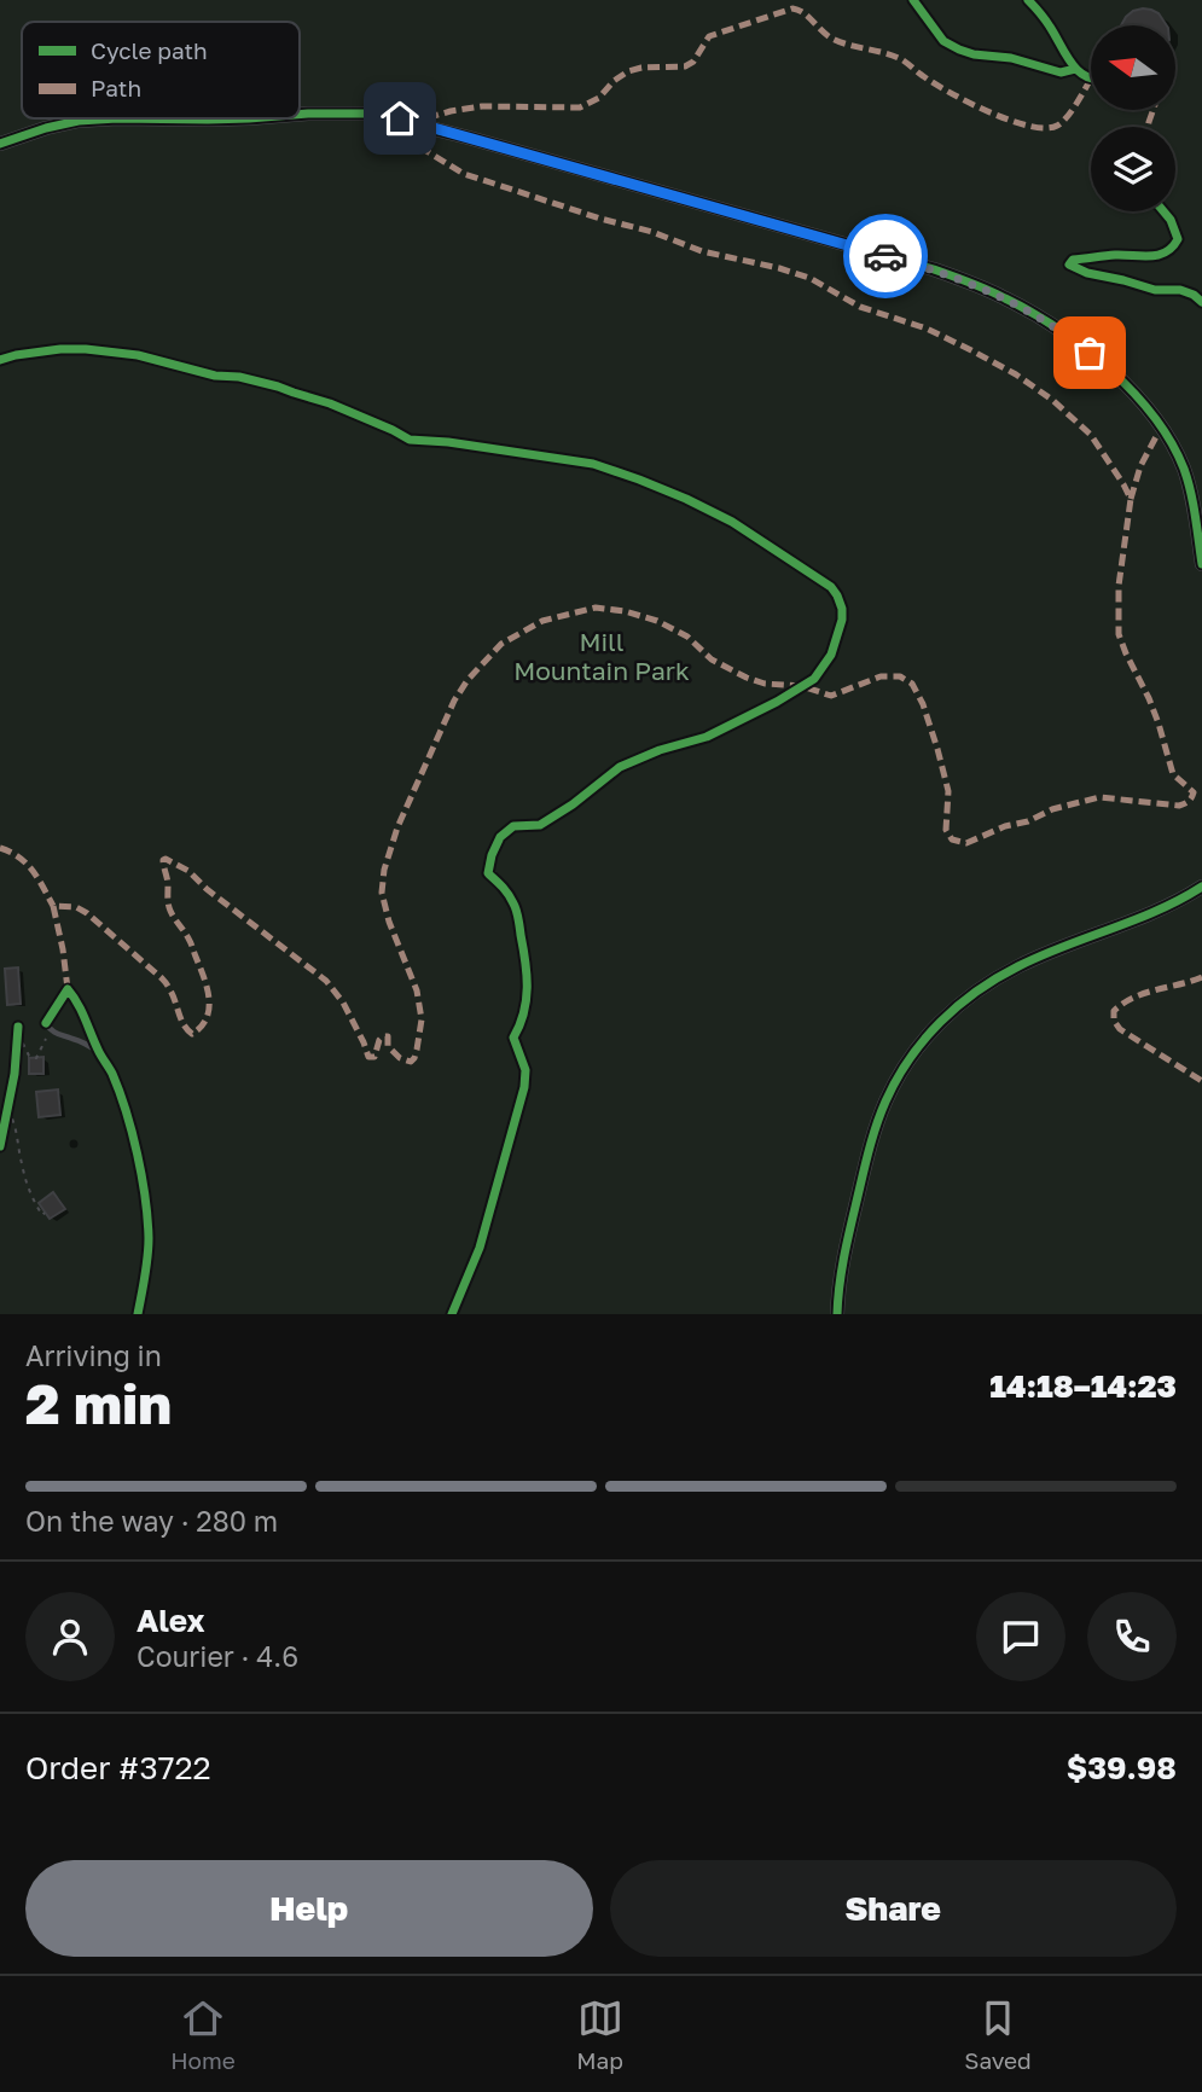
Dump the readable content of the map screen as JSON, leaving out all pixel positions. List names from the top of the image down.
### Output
{
  "parks": ["Mill Mountain Park"],
  "legend": ["Cycle path", "Path"],
  "north": "left",
  "page": {
    "heading": ["2 min", "Arriving in", "14:18–14:23"],
    "panel": [
      "Alex",
      "Courier · 4.6",
      "Order #3722",
      "$39.98"
    ],
    "bar": "On the way · 280 m",
    "buttons": ["Help", "Share"],
    "tabs": ["Home", "Map", "Saved"]
  }
}
